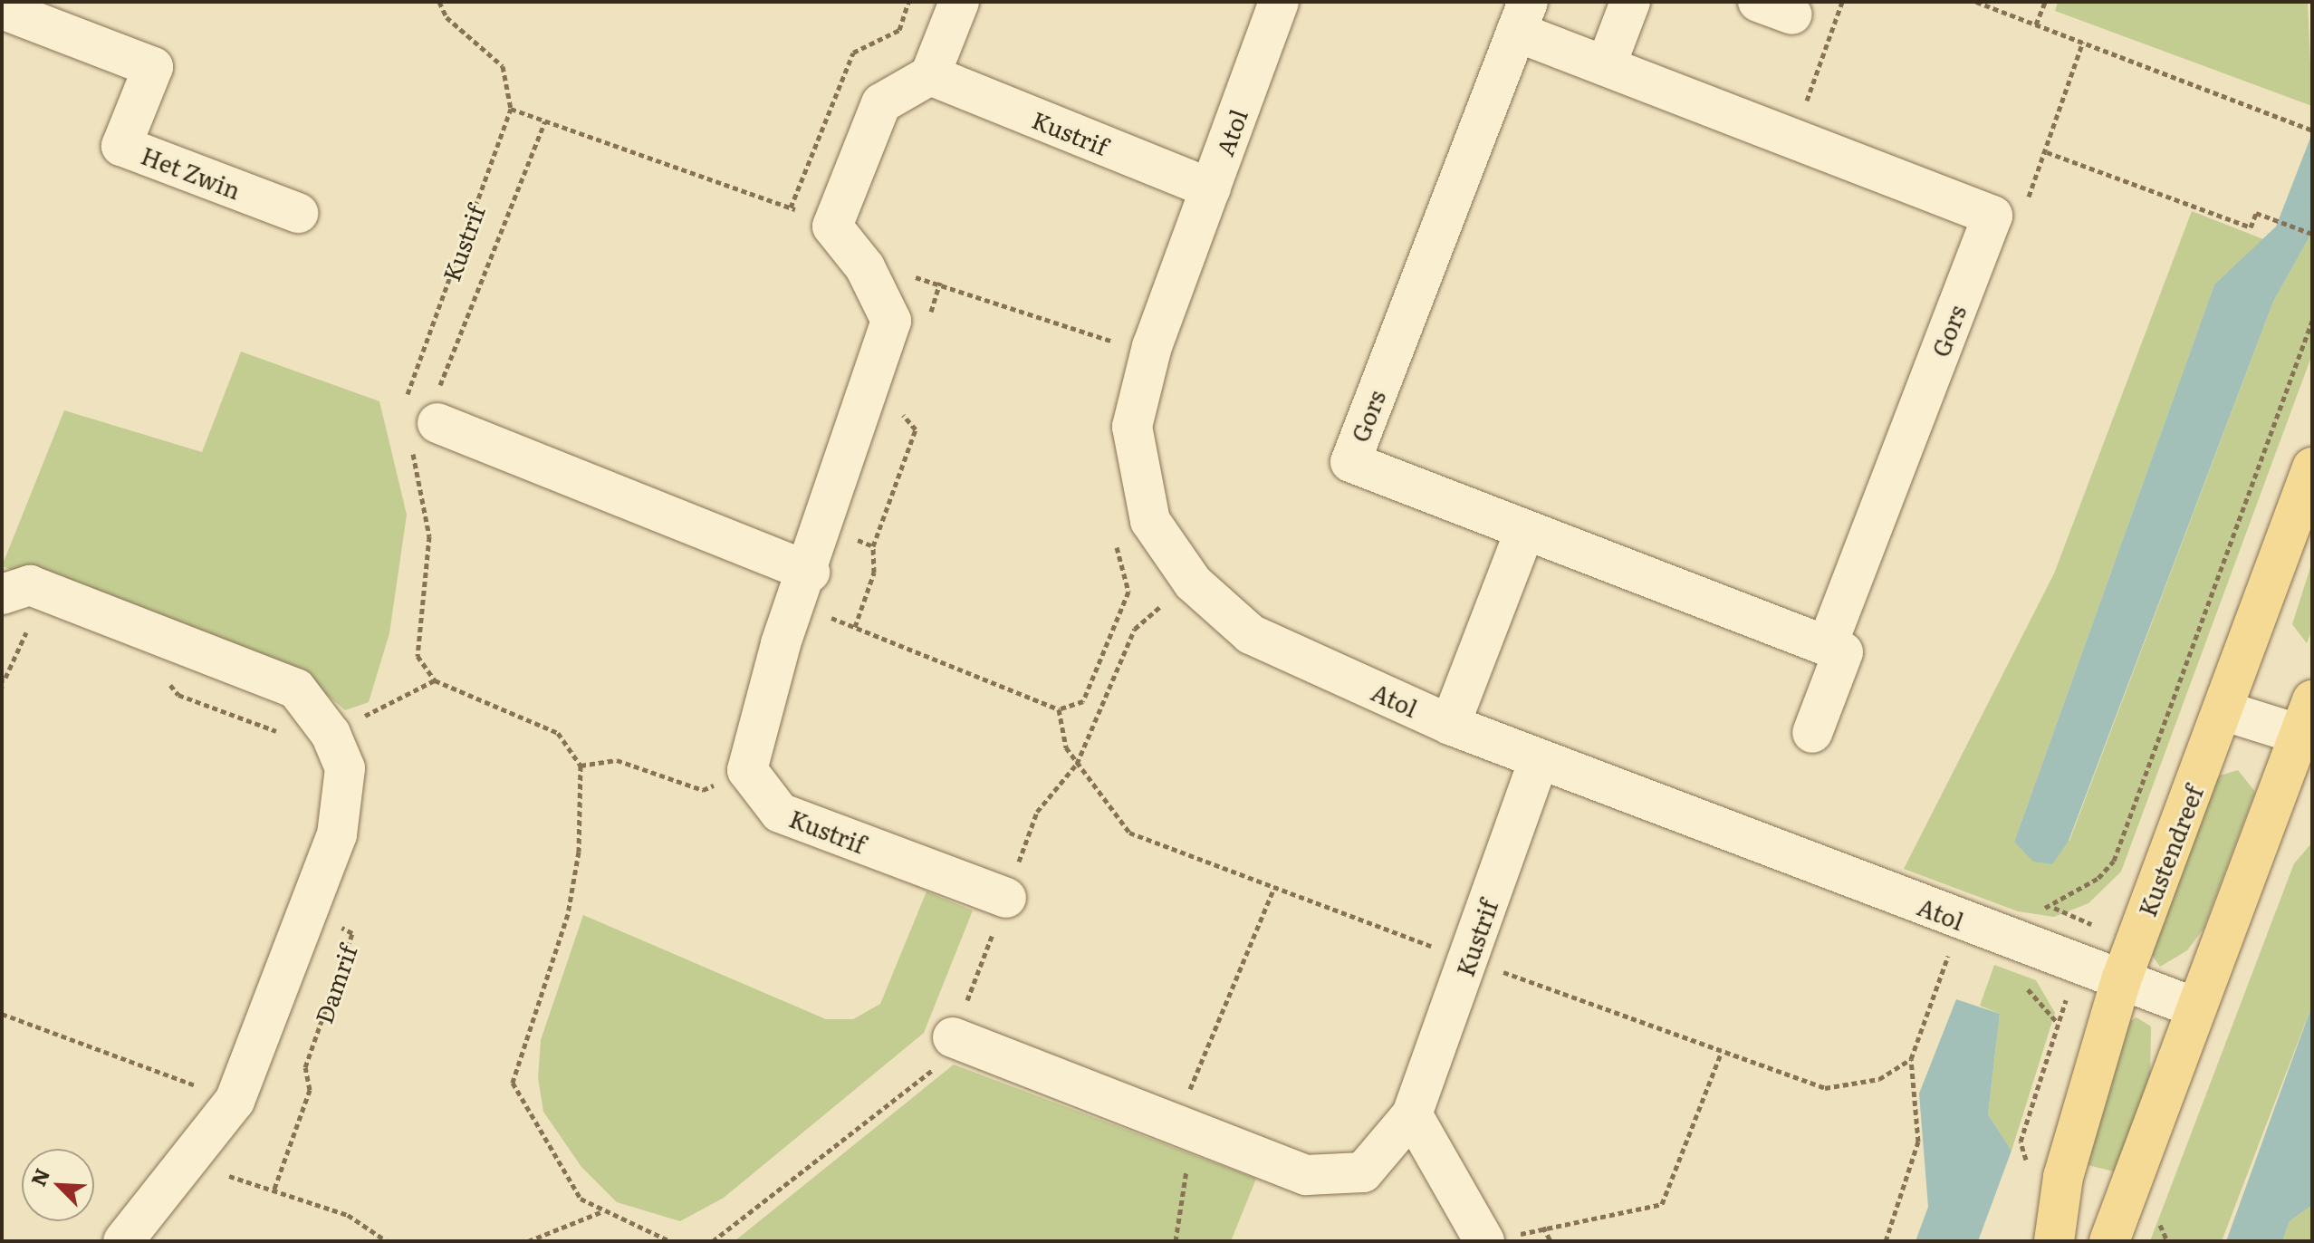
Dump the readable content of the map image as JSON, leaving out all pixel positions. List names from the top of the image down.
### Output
{
  "streets": {
    "main road": ["Kustendreef"],
    "street": [
      "Kustrif",
      "Atol",
      "Het Zwin",
      "Gors"
    ],
    "path": ["Damrif"]
  },
  "crossings": [
    ["Kustrif", "Atol"],
    ["Atol", "Kustendreef"]
  ],
  "north": "top left"
}
